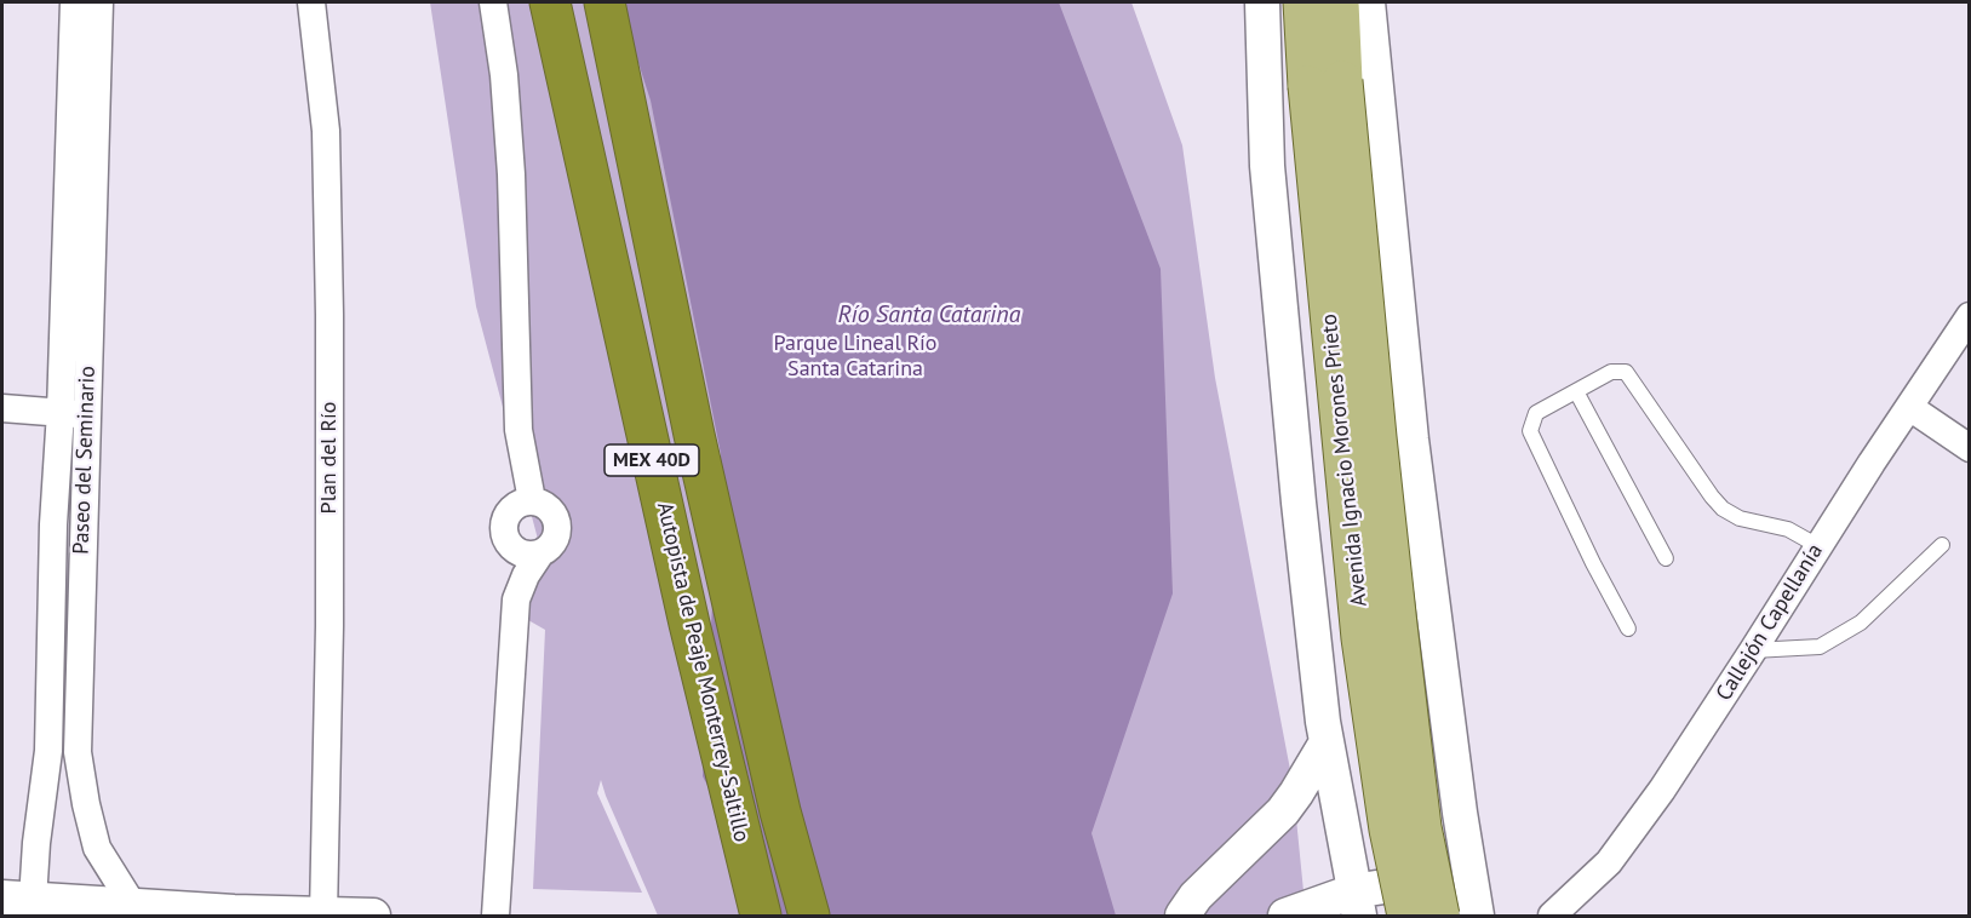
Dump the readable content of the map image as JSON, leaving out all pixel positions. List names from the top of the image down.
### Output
{
  "streets": {
    "highway": ["MEX 40D", "Autopista de Peaje Monterrey-Saltillo"],
    "main road": ["Avenida Ignacio Morones Prieto"],
    "street": ["Plan del Río", "Paseo del Seminario", "Callejón Capellanía"]
  },
  "water": ["Río Santa Catarina"],
  "parks": ["Parque Lineal Río Santa Catarina"]
}
